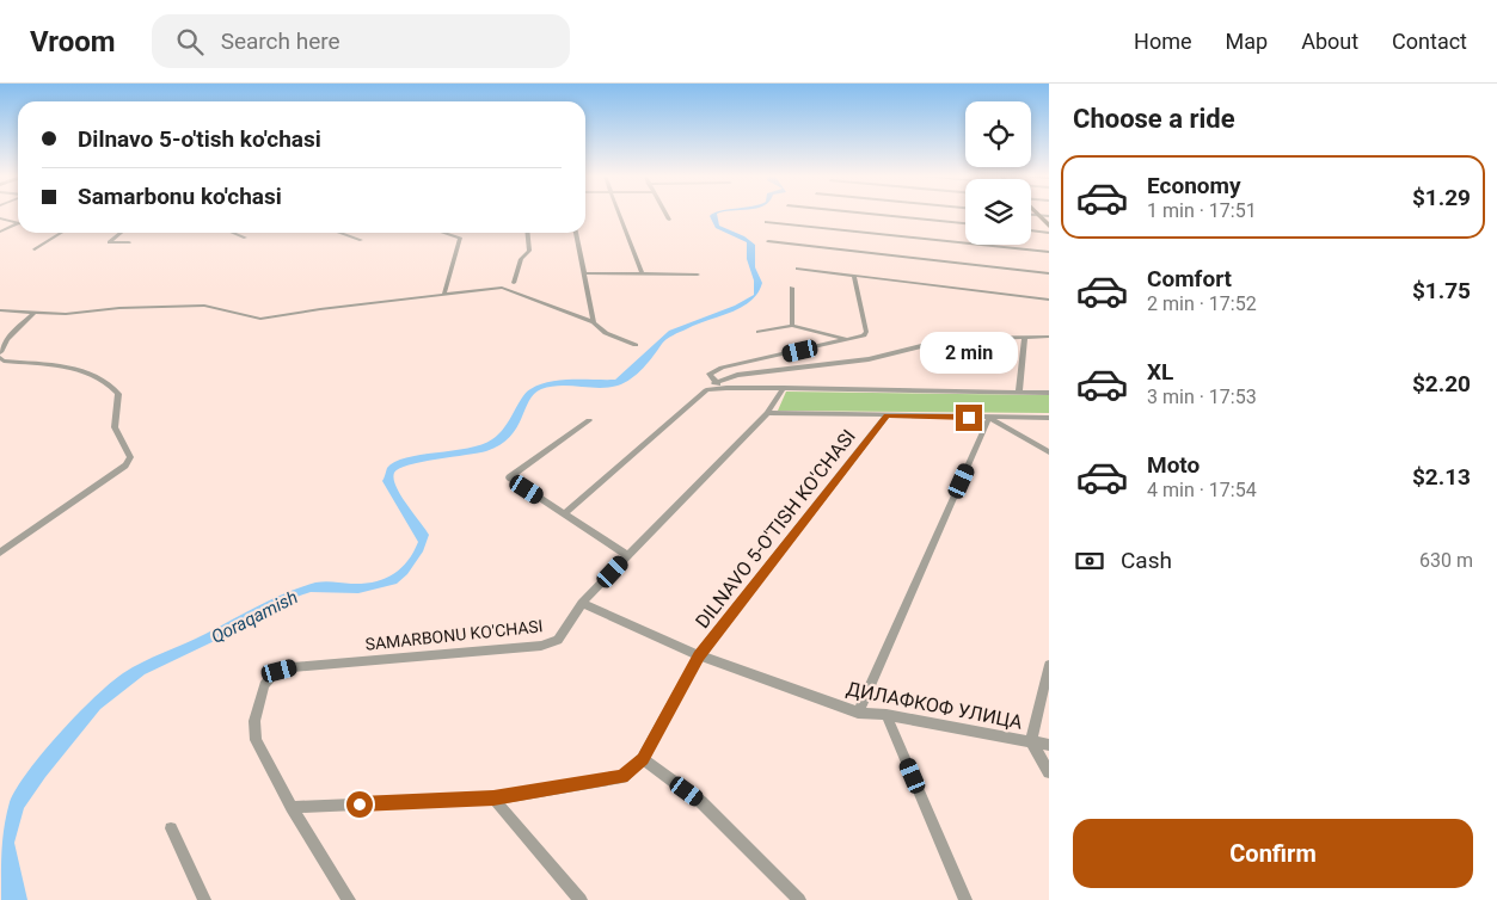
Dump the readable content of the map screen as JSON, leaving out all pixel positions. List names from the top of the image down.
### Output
{
  "streets": {
    "street": ["DILNAVO 5-O'TISH KO'CHASI", "SAMARBONU KO'CHASI", "ДИЛАФКОФ УЛИЦА"]
  },
  "crossings": [
    ["DILNAVO 5-O'TISH KO'CHASI", "SAMARBONU KO'CHASI"],
    ["DILNAVO 5-O'TISH KO'CHASI", "ДИЛАФКОФ УЛИЦА"],
    ["SAMARBONU KO'CHASI", "ДИЛАФКОФ УЛИЦА"]
  ],
  "water": ["Qoraqamish"],
  "page": {
    "header": "Vroom",
    "search": "Search here",
    "nav": [
      "Home",
      "Map",
      "About",
      "Contact"
    ],
    "heading": "Choose a ride",
    "banner": ["Dilnavo 5-o'tish ko'chasi", "Samarbonu ko'chasi"],
    "list": [
      {
        "name": "Economy",
        "note": "1 min · 17:51",
        "value": "$1.29"
      },
      {
        "name": "Comfort",
        "note": "2 min · 17:52",
        "value": "$1.75"
      },
      {
        "name": "XL",
        "note": "3 min · 17:53",
        "value": "$2.20"
      },
      {
        "name": "Moto",
        "note": "4 min · 17:54",
        "value": "$2.13"
      }
    ],
    "bubble": "2 min",
    "pay": ["Cash", "630 m"],
    "buttons": "Confirm"
  }
}
